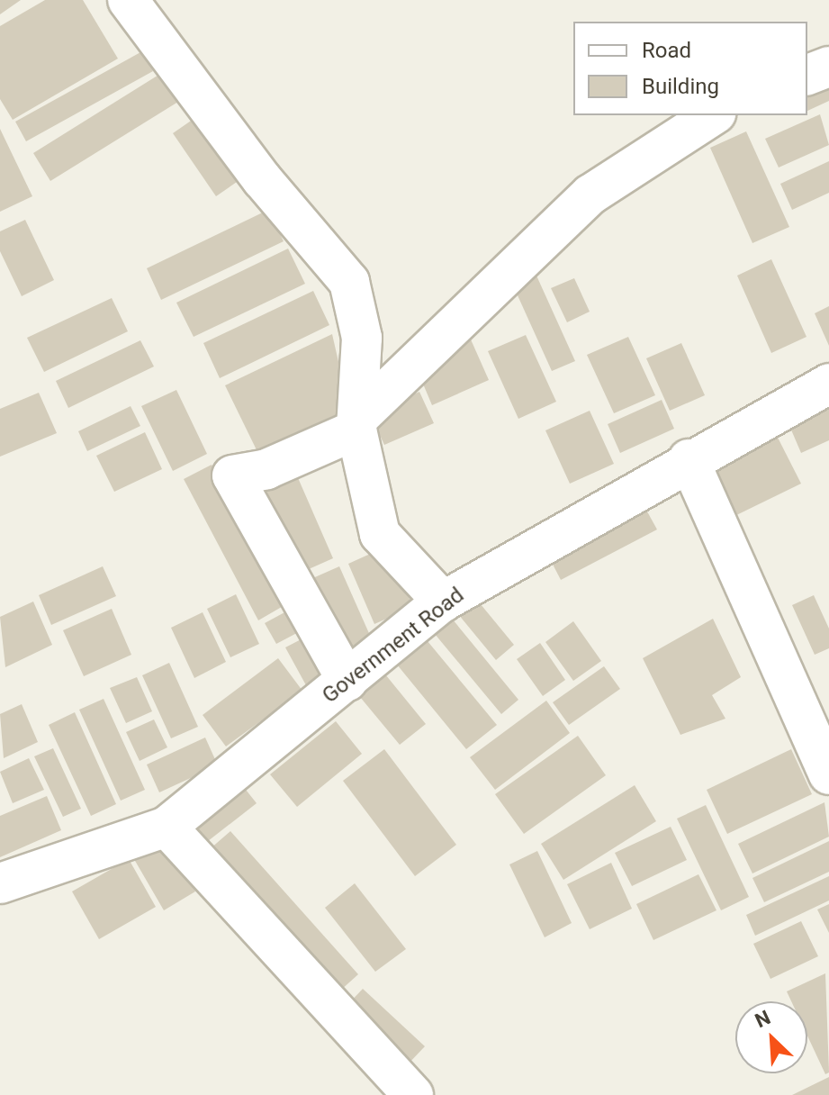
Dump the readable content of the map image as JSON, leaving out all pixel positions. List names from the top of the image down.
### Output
{
  "streets": {
    "street": ["Government Road"]
  },
  "legend": ["Road", "Building"],
  "north": "top left"
}
